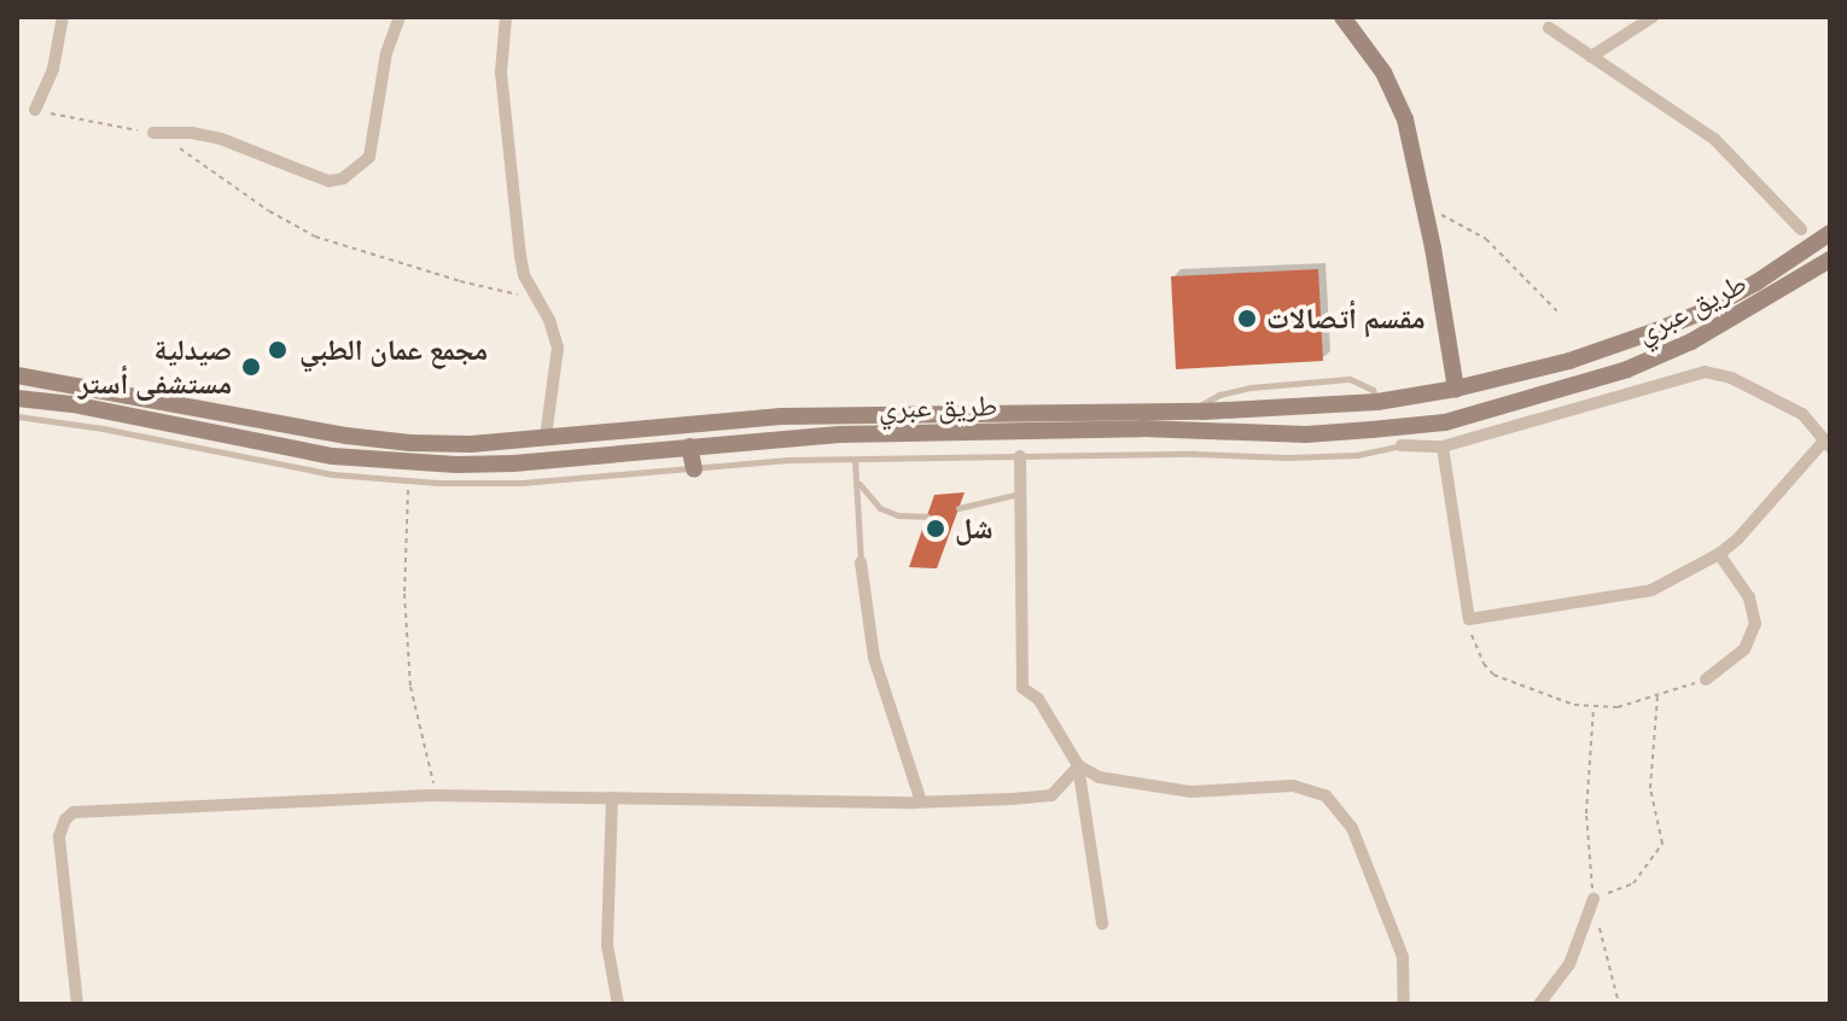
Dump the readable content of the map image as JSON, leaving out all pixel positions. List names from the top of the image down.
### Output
{
  "streets": {
    "main road": ["طريق عبري"]
  },
  "places": [
    "مقسم أتصالات",
    "مجمع عمان الطبي",
    "صيدلية مستشفى أستر",
    "شل"
  ]
}
